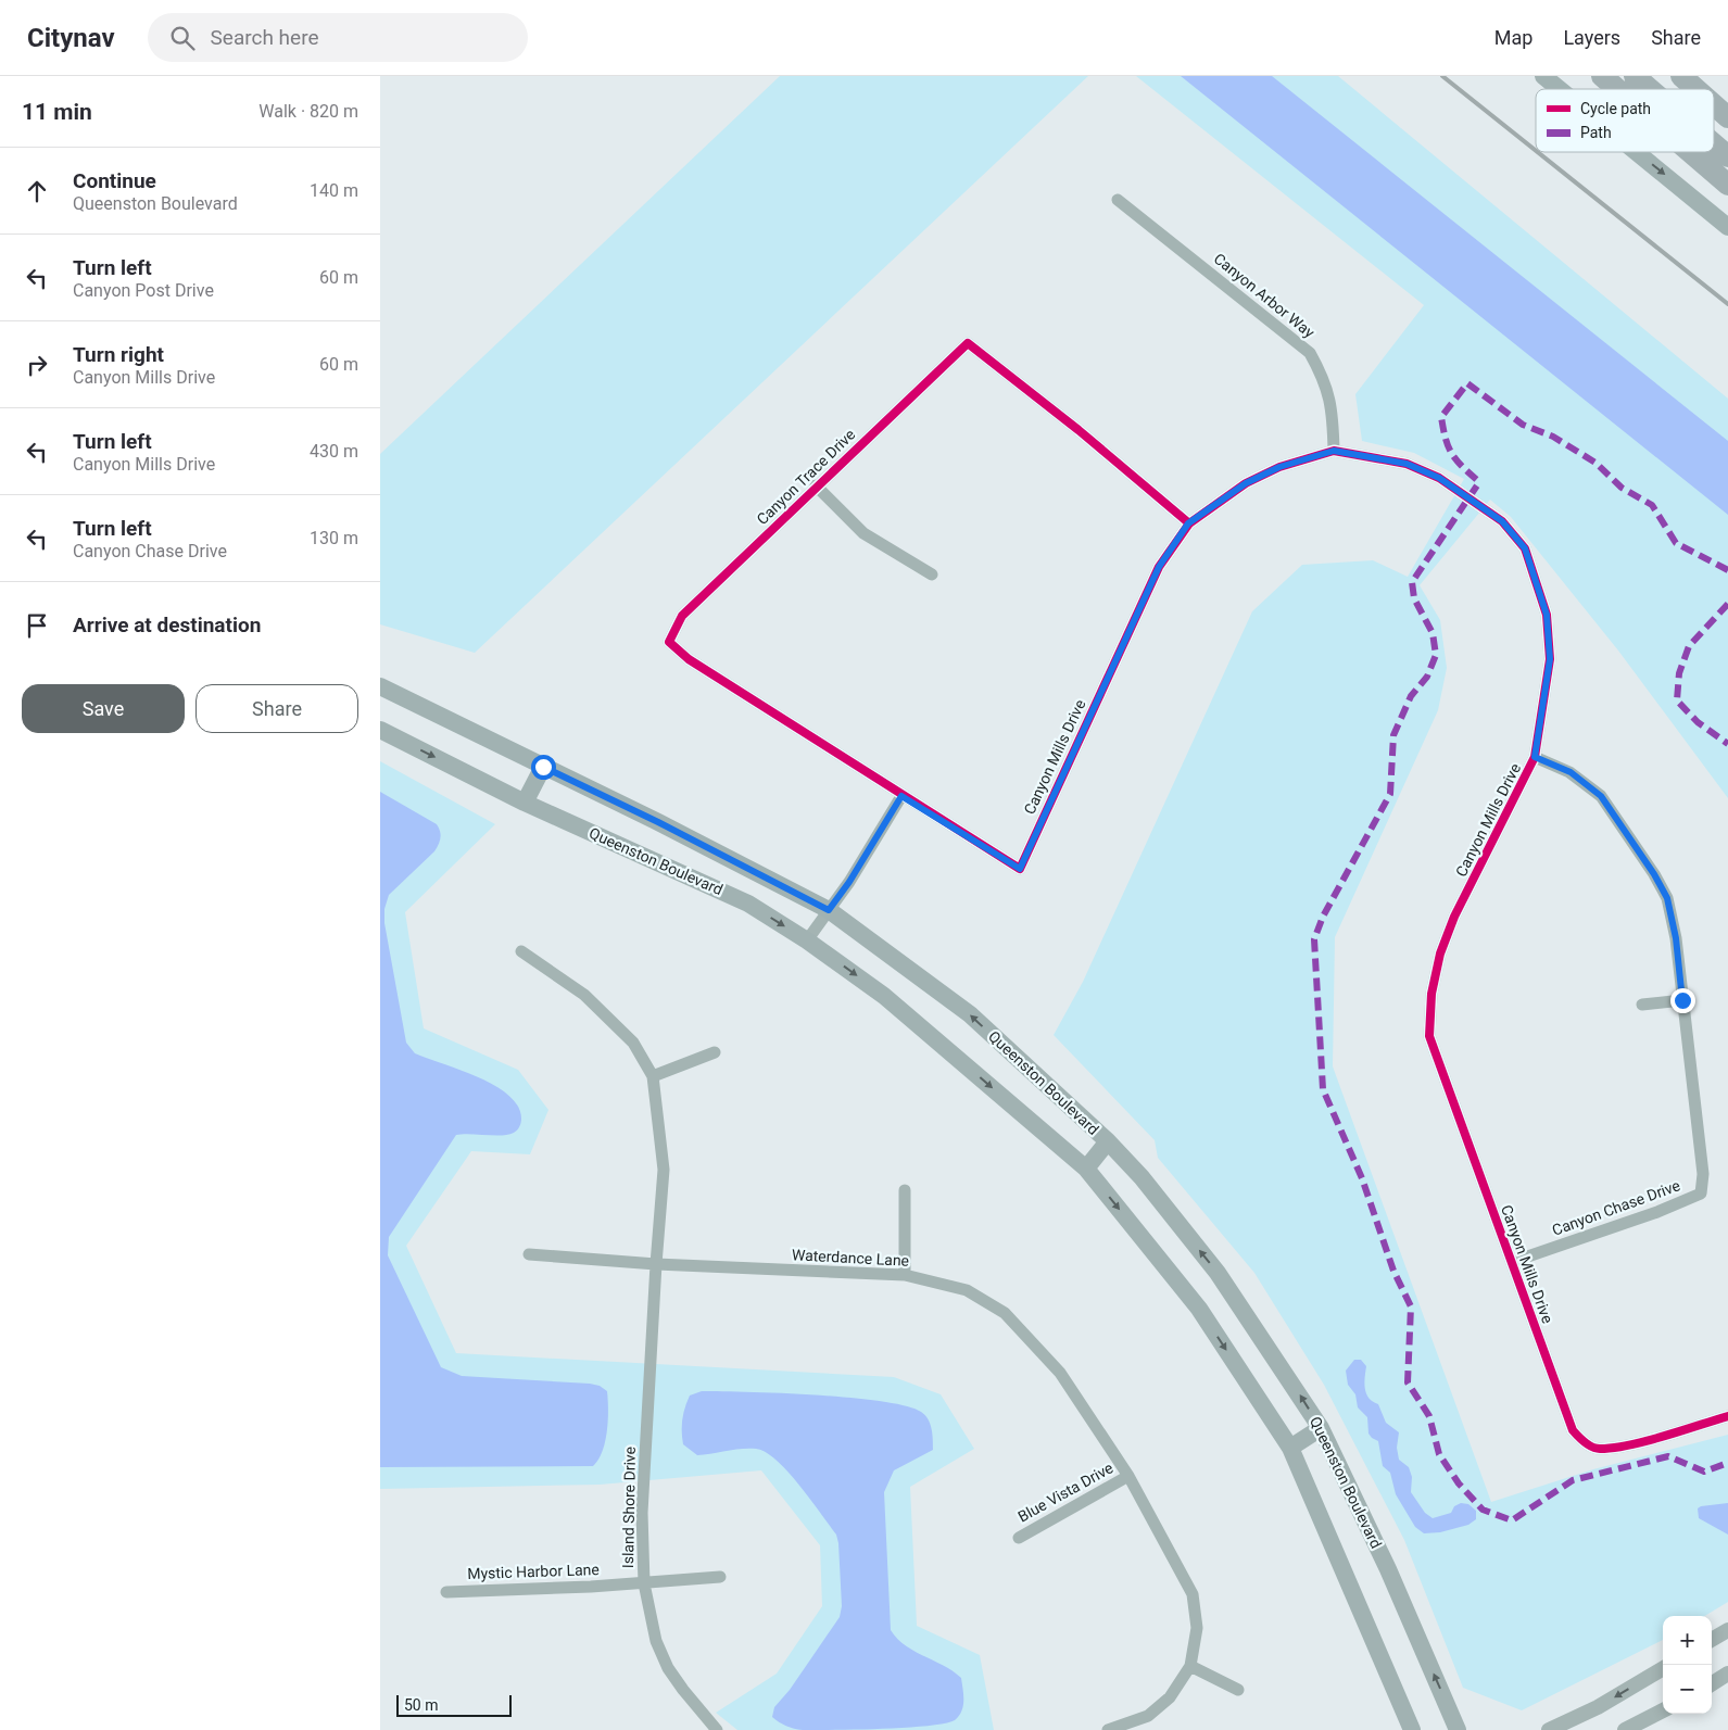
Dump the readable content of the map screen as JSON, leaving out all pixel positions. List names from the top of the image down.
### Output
{
  "streets": {
    "main road": ["Queenston Boulevard"],
    "street": [
      "Canyon Arbor Way",
      "Canyon Trace Drive",
      "Canyon Mills Drive",
      "Canyon Chase Drive",
      "Waterdance Lane",
      "Blue Vista Drive",
      "Island Shore Drive",
      "Mystic Harbor Lane"
    ]
  },
  "crossings": [
    ["Canyon Arbor Way", "Canyon Mills Drive"],
    ["Canyon Trace Drive", "Canyon Mills Drive"],
    ["Canyon Mills Drive", "Canyon Chase Drive"],
    ["Waterdance Lane", "Blue Vista Drive"],
    ["Waterdance Lane", "Island Shore Drive"],
    ["Island Shore Drive", "Mystic Harbor Lane"]
  ],
  "legend": ["Cycle path", "Path"],
  "scale_bar": "50 m",
  "page": {
    "header": "Citynav",
    "search": "Search here",
    "nav": ["Map", "Layers", "Share"],
    "heading": ["11 min", "Walk · 820 m"],
    "list": [
      ["Continue", "Queenston Boulevard", "140 m"],
      ["Turn left", "Canyon Post Drive", "60 m"],
      ["Turn right", "Canyon Mills Drive", "60 m"],
      ["Turn left", "Canyon Mills Drive", "430 m"],
      ["Turn left", "Canyon Chase Drive", "130 m"],
      "Arrive at destination"
    ],
    "buttons": ["Save", "Share"],
    "map_buttons": ["+", "−"],
    "scale": "50 m"
  }
}
